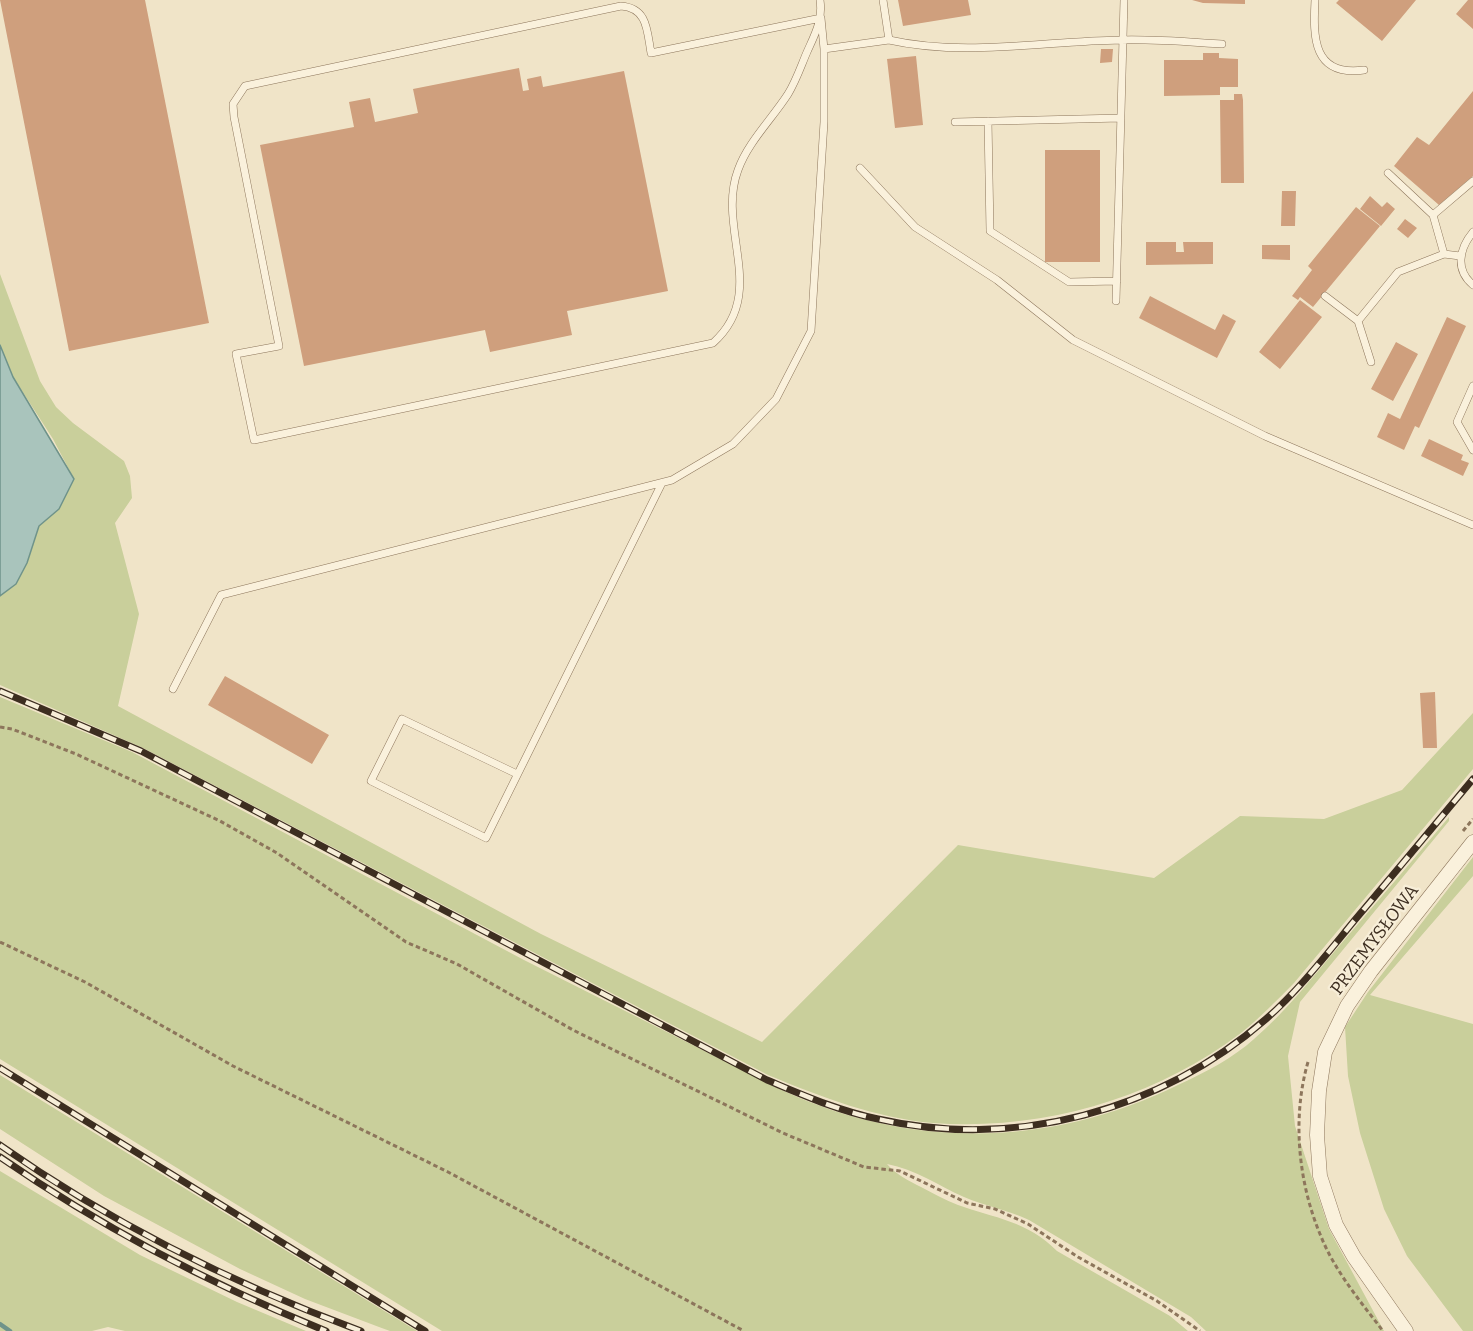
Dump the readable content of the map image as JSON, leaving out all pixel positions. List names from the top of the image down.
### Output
{
  "streets": {
    "street": ["PRZEMYSŁOWA"]
  }
}
